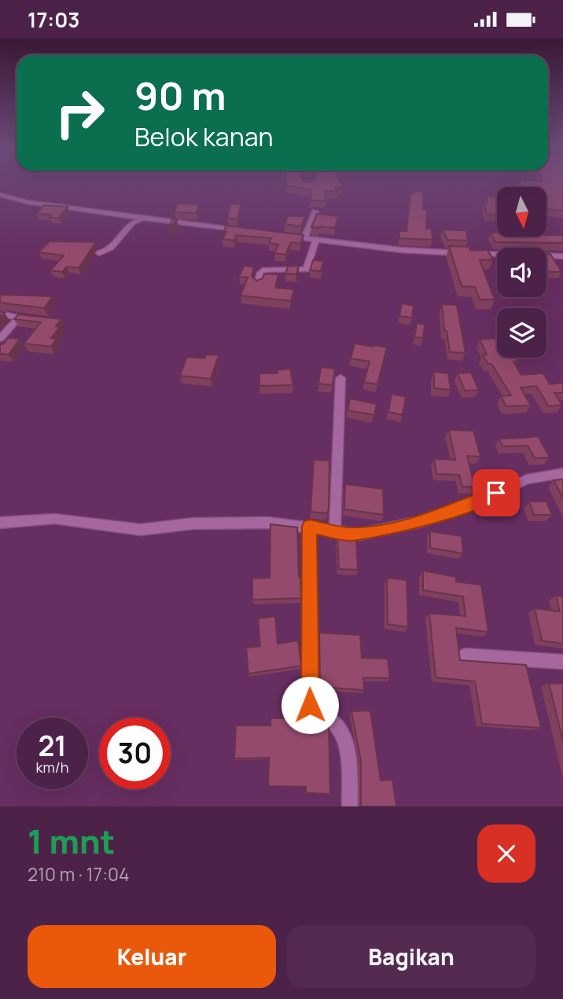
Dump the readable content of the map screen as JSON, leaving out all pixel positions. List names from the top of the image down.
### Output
{
  "north": "bottom",
  "page": {
    "status": "17:03",
    "turn": ["90 m", "Belok kanan"],
    "speed": "21 km/h",
    "limit": "30",
    "heading": ["1 mnt", "210 m · 17:04"],
    "buttons": ["Keluar", "Bagikan"]
  }
}
